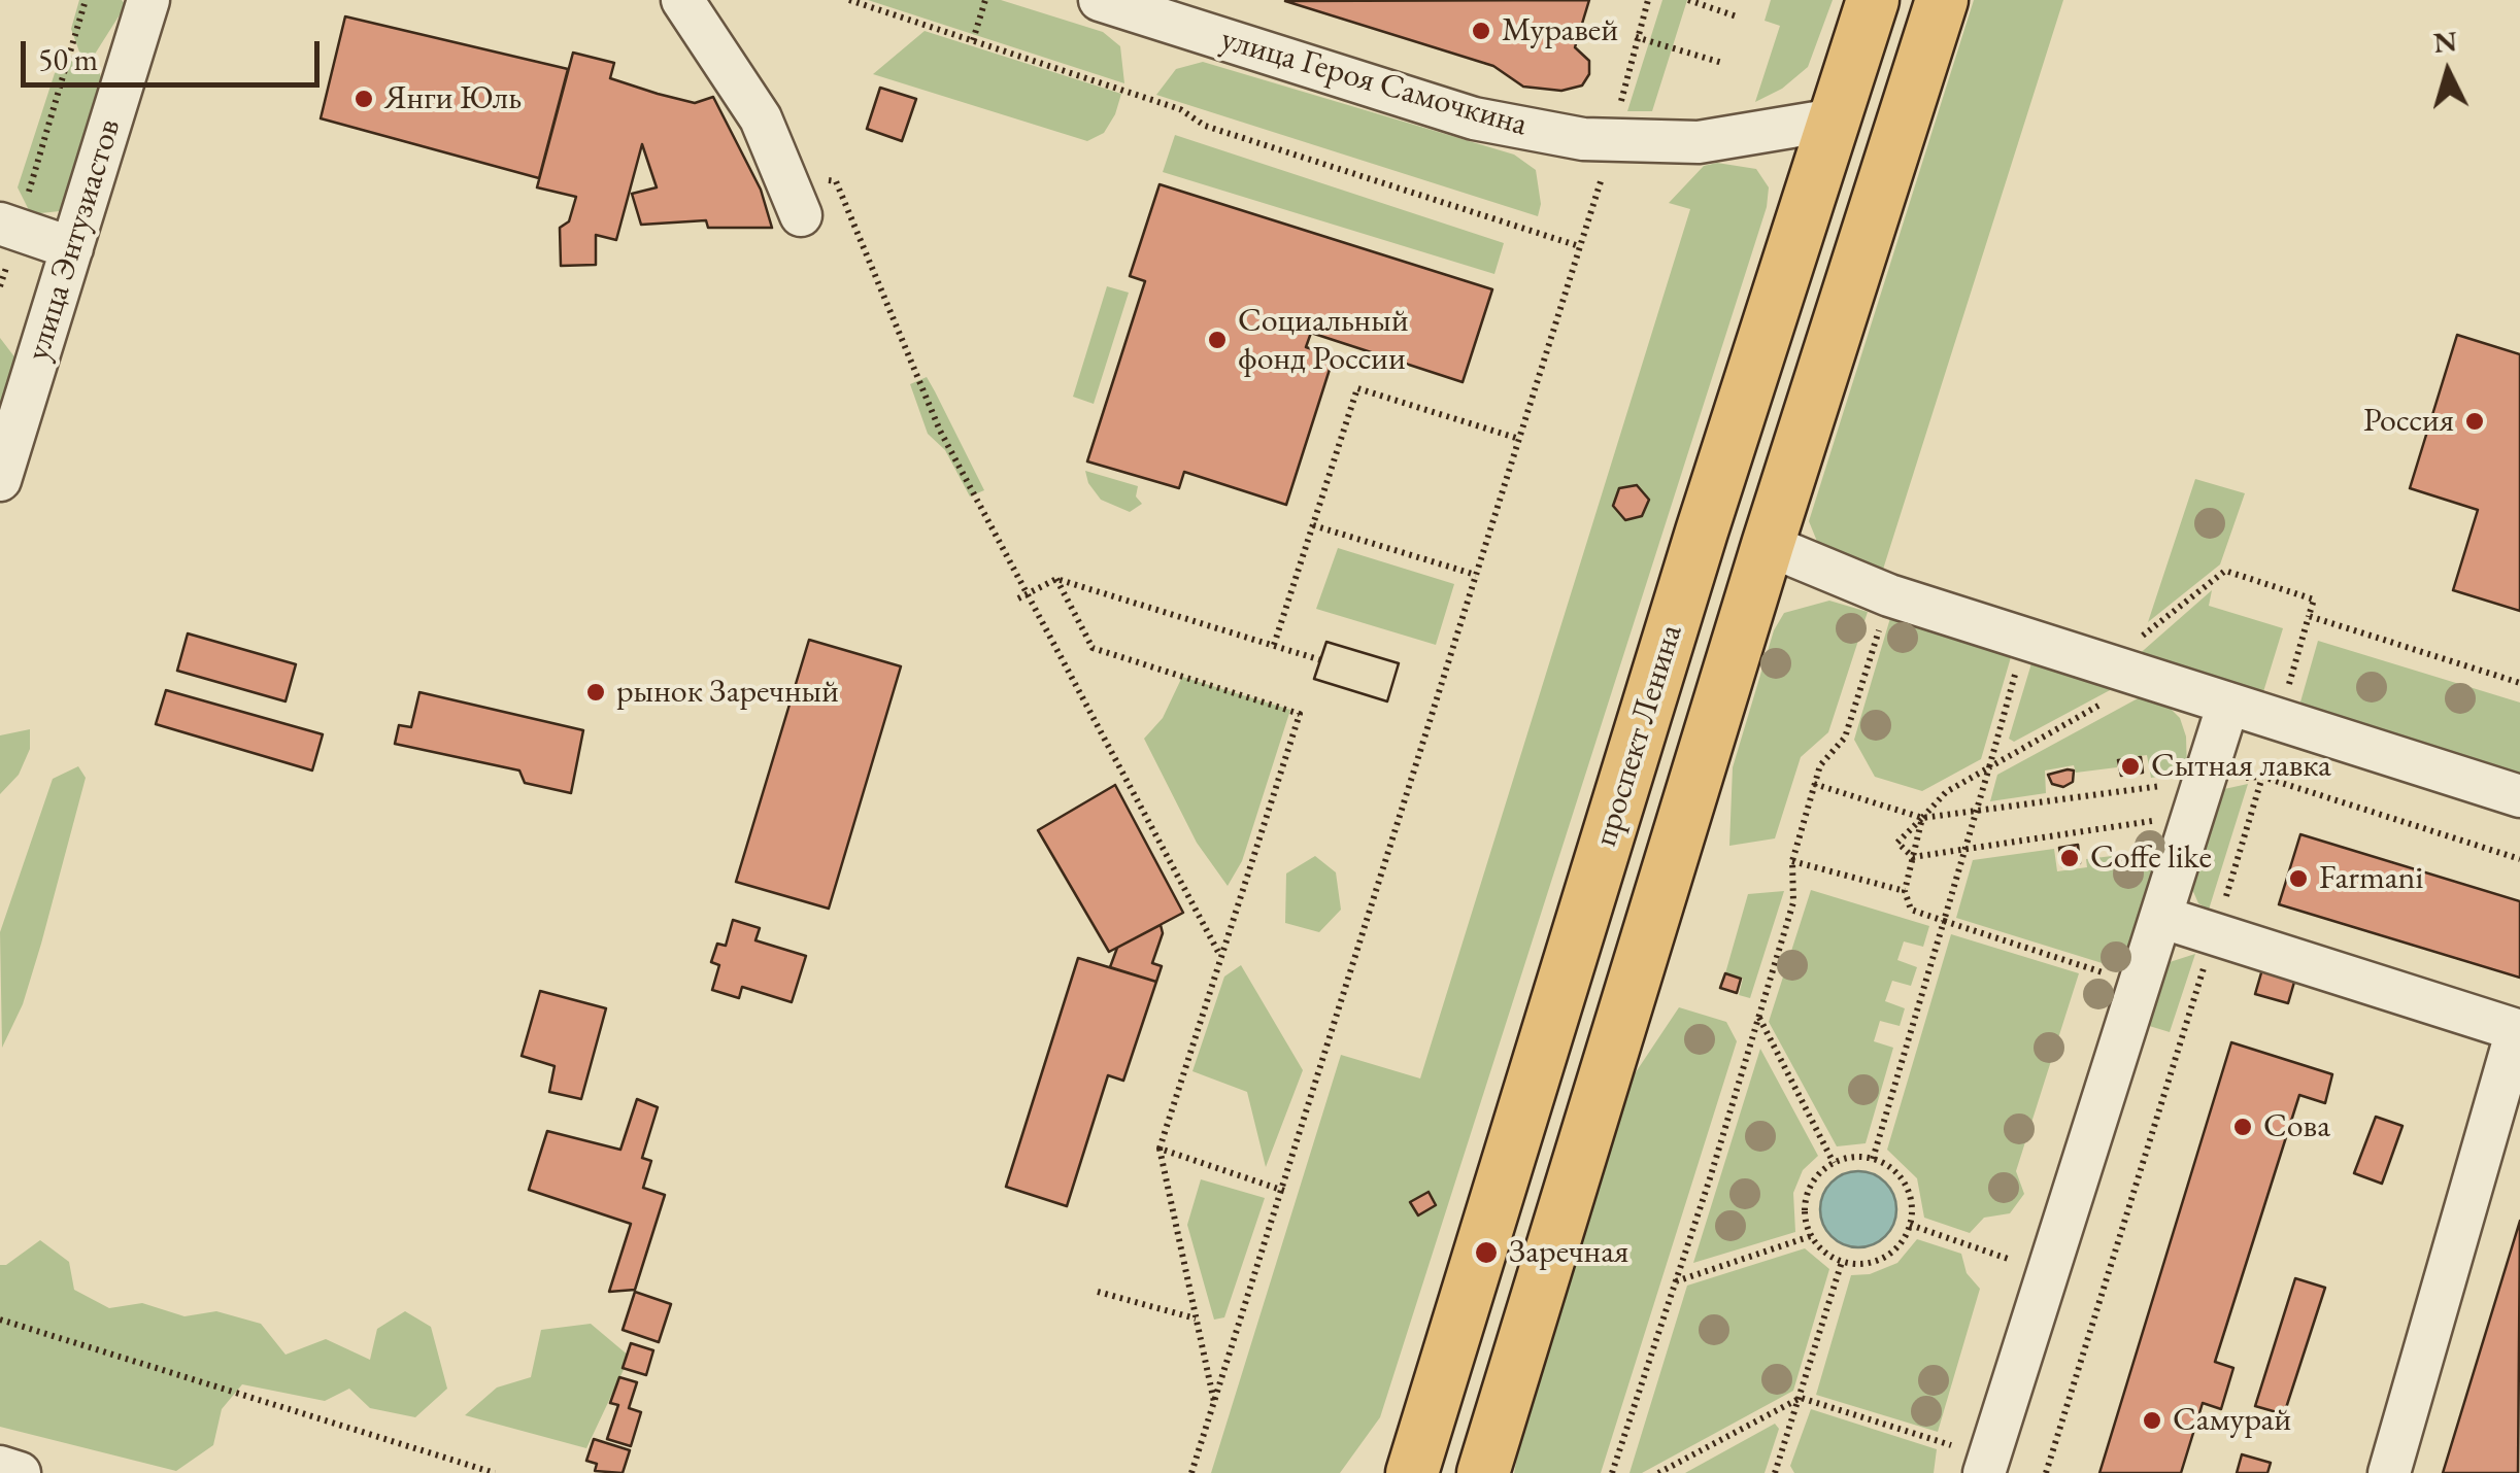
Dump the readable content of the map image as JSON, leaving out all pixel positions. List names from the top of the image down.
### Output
{
  "streets": {
    "main road": ["проспект Ленина"],
    "street": ["улица Героя Самочкина", "улица Энтузиастов"]
  },
  "crossings": [
    ["улица Героя Самочкина", "проспект Ленина"]
  ],
  "places": [
    "Муравей",
    "Янги Юль",
    "Социальный фонд России",
    "Россия",
    "рынок Заречный",
    "Сытная лавка",
    "Coffe like",
    "Farmani",
    "Сова",
    "Заречная",
    "Самурай"
  ],
  "scale_bar": "50 m",
  "north": "top"
}
